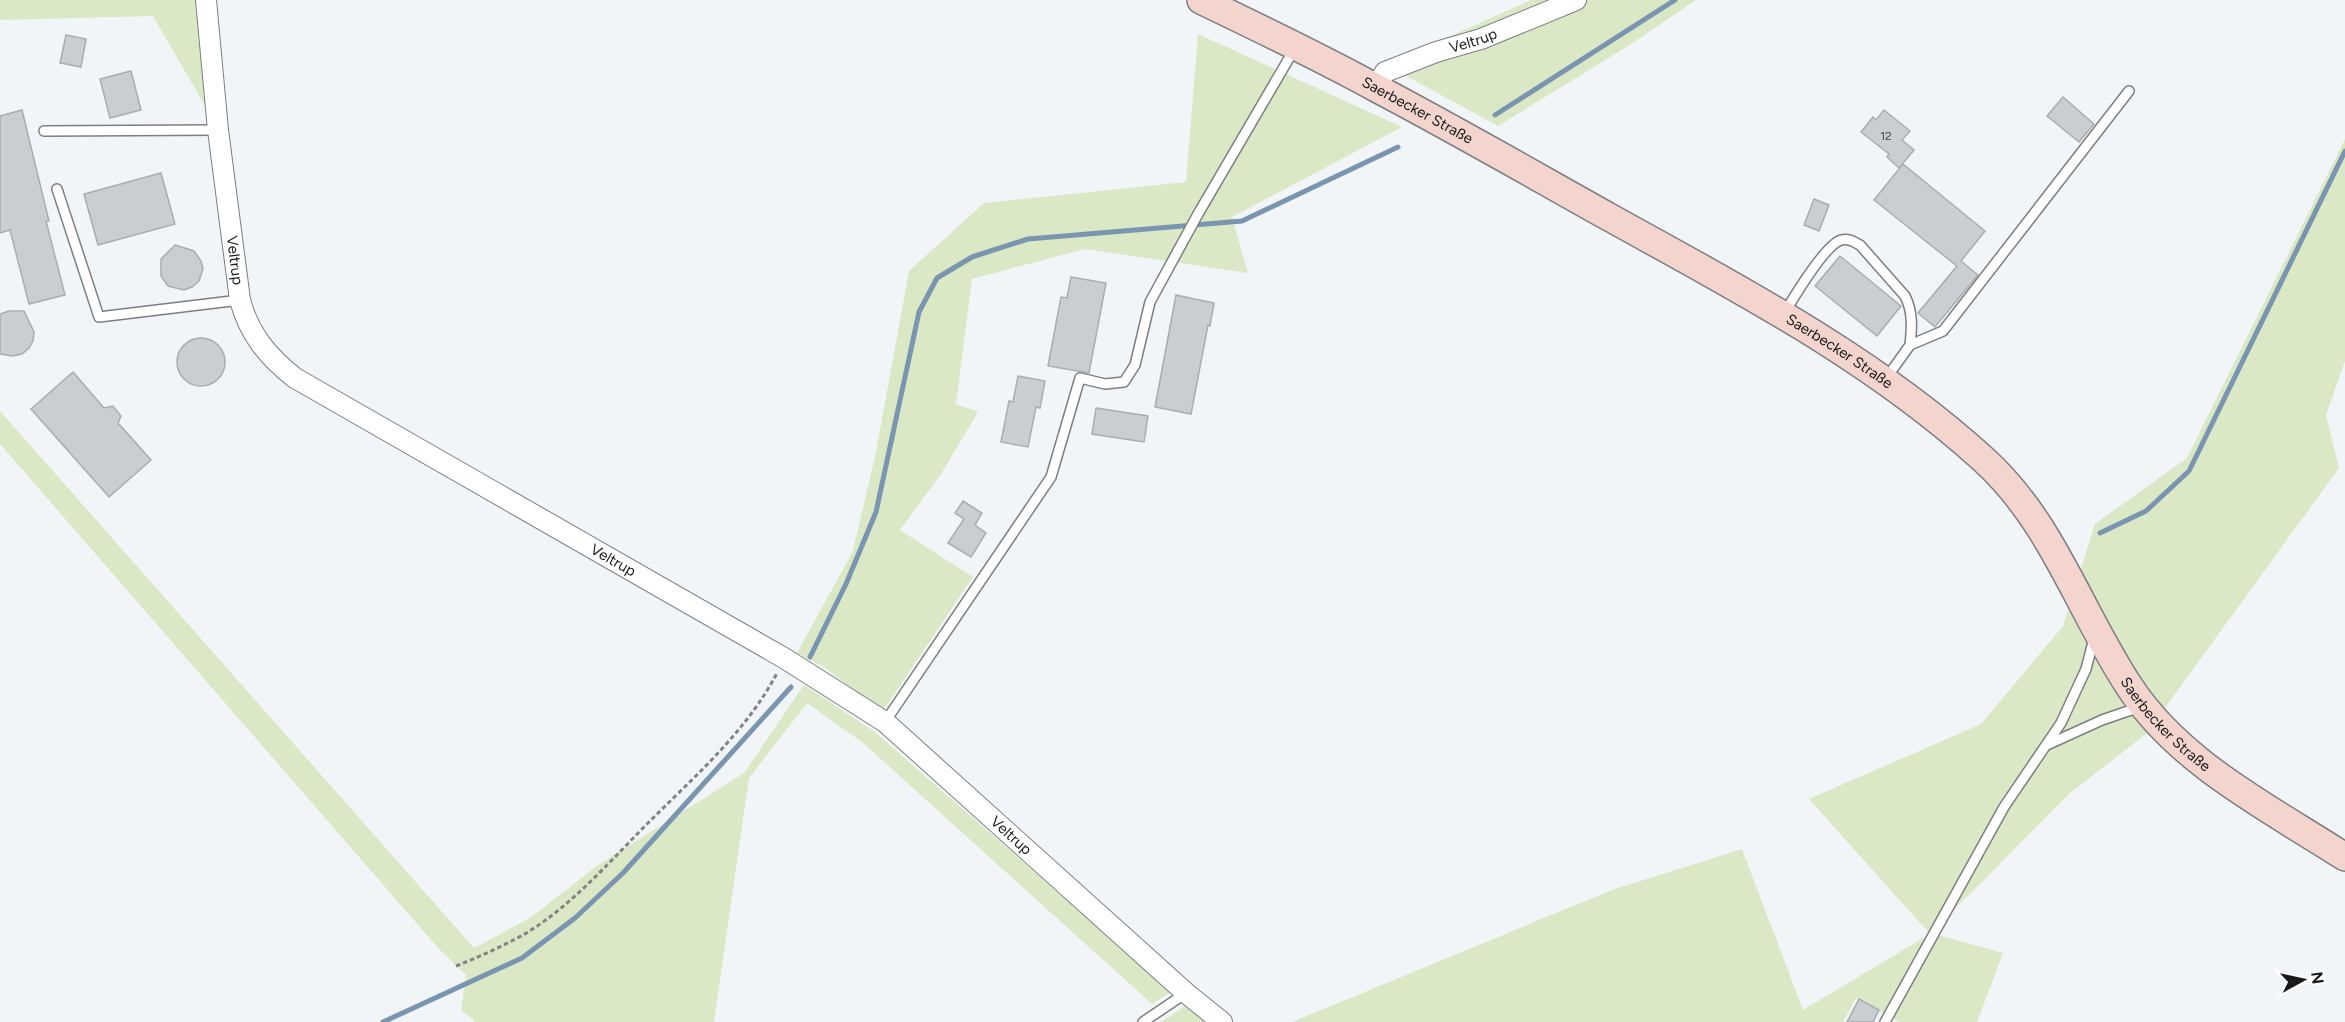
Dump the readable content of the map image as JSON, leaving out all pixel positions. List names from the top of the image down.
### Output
{
  "streets": {
    "main road": ["Saerbecker Straße"],
    "street": ["Veltrup"]
  },
  "crossings": [
    ["Veltrup", "Saerbecker Straße"]
  ],
  "house_numbers": ["12"],
  "north": "right"
}
